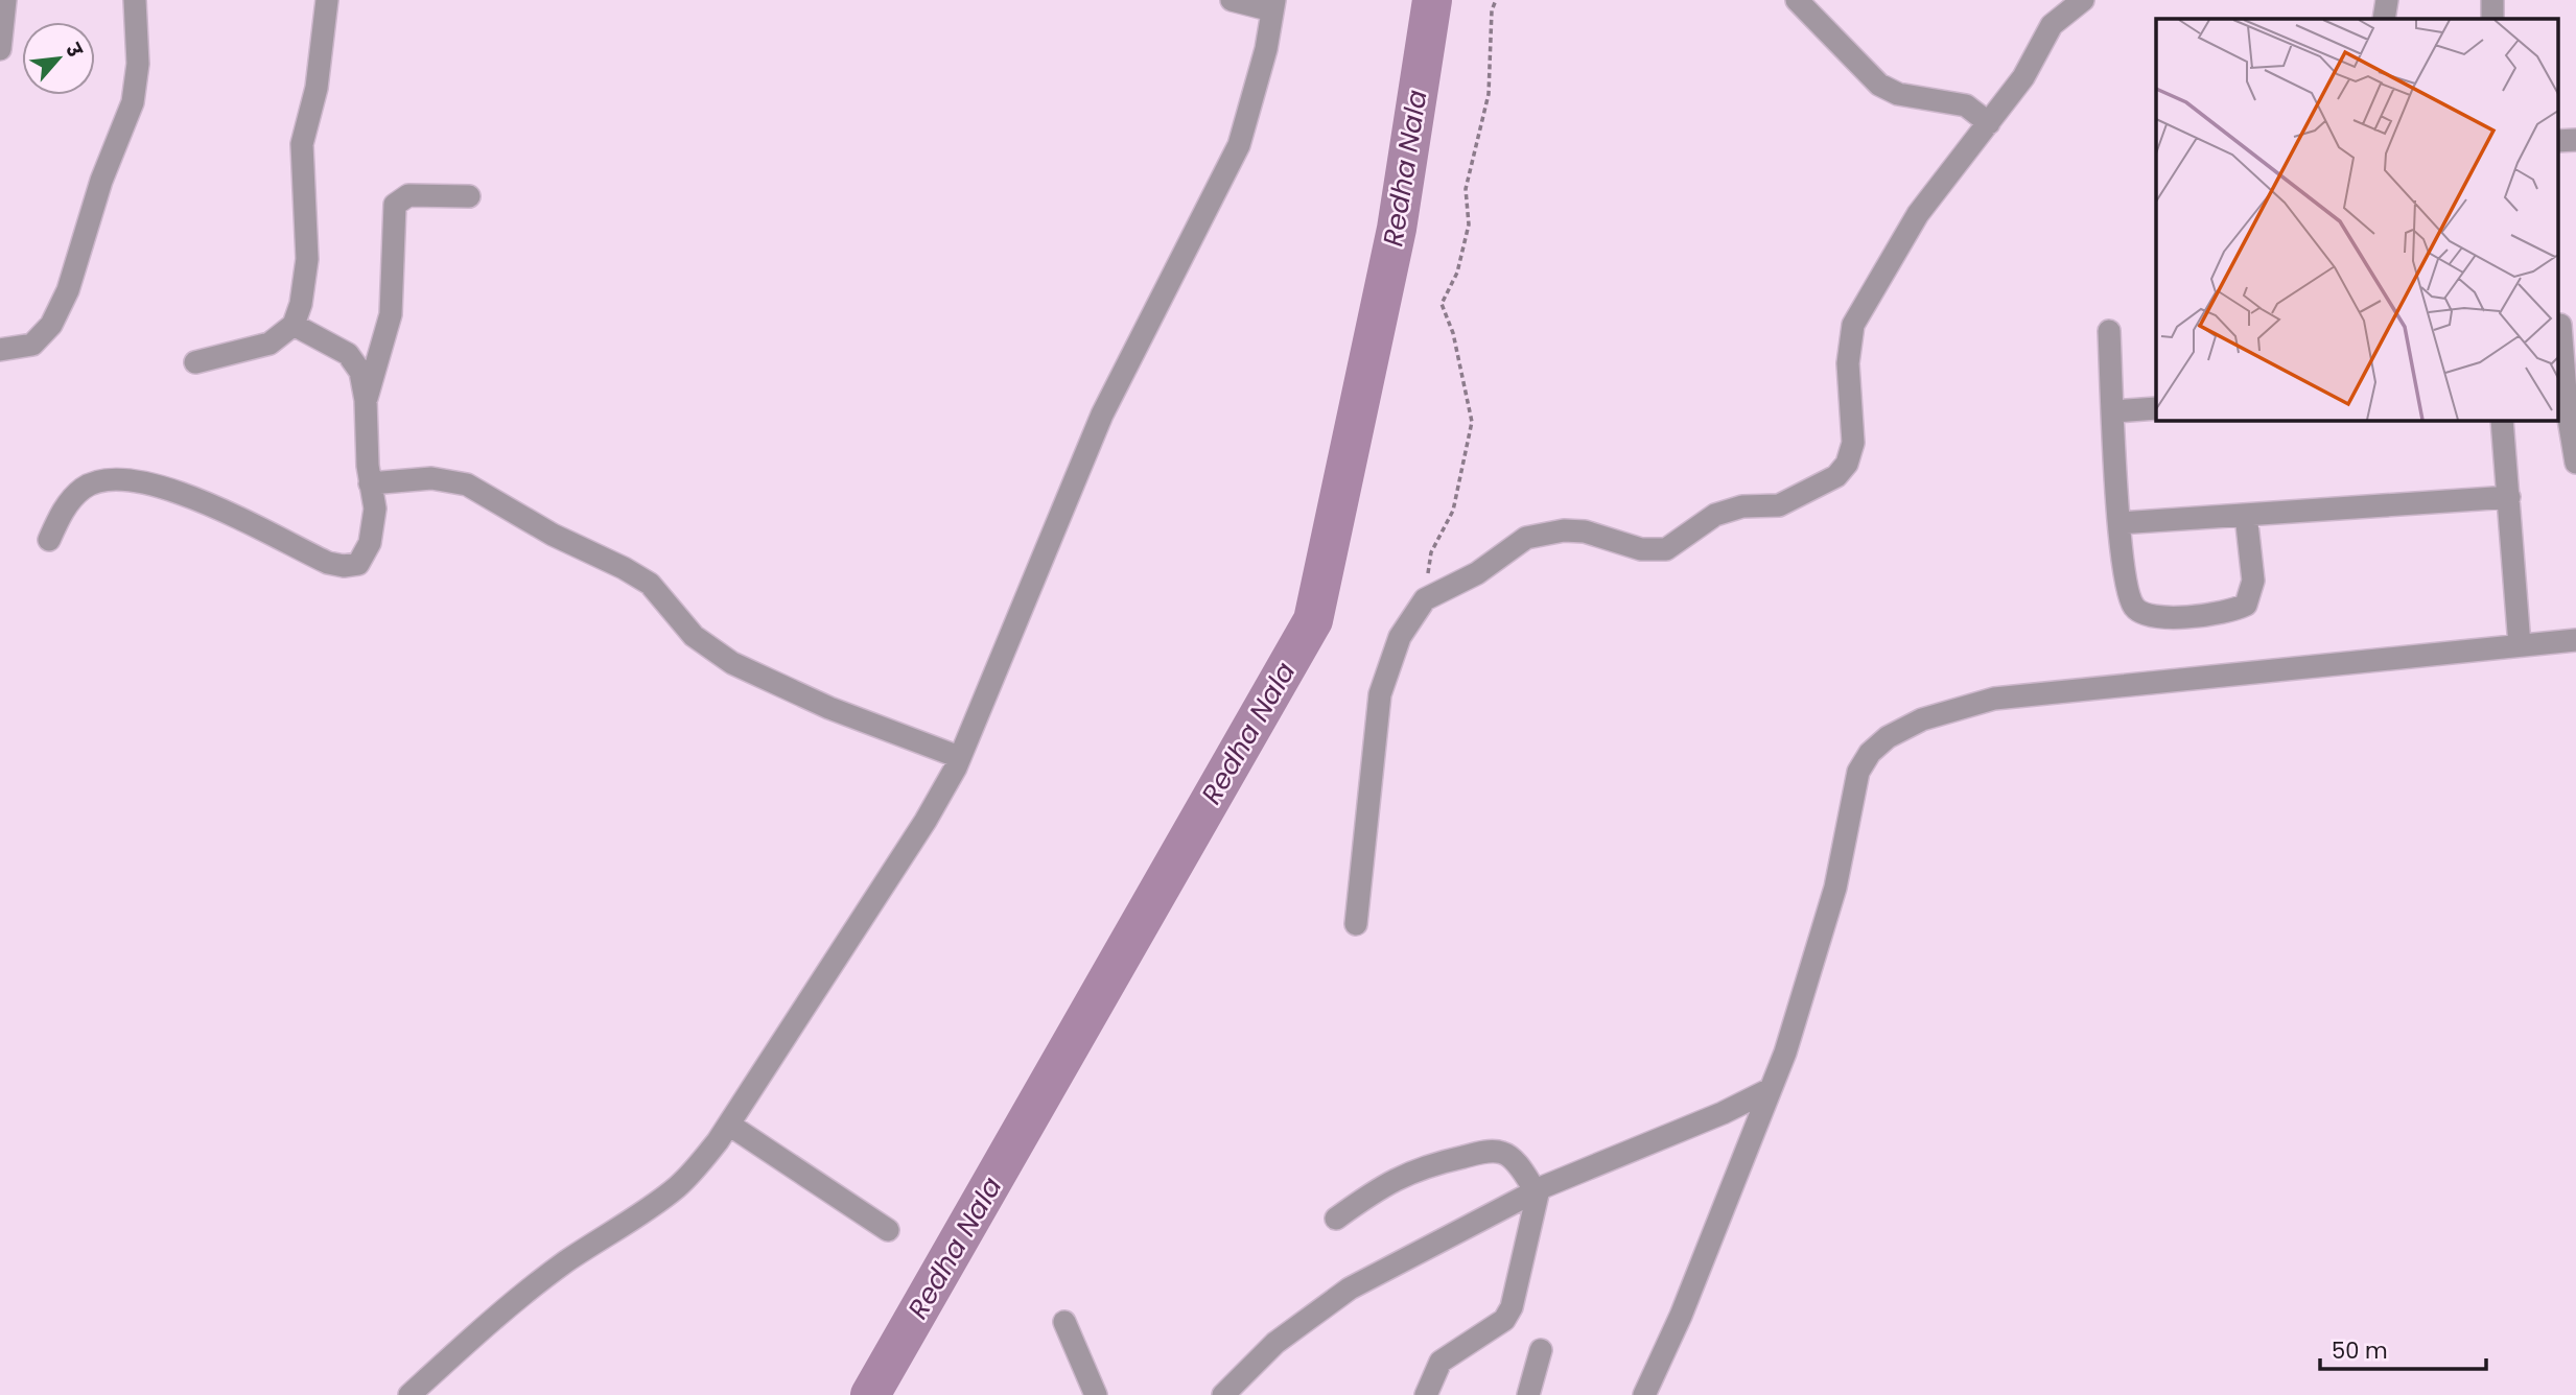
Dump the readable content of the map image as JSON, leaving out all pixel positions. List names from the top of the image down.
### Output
{
  "water": ["Redha Nala"],
  "scale_bar": "50 m",
  "north": "top right"
}
